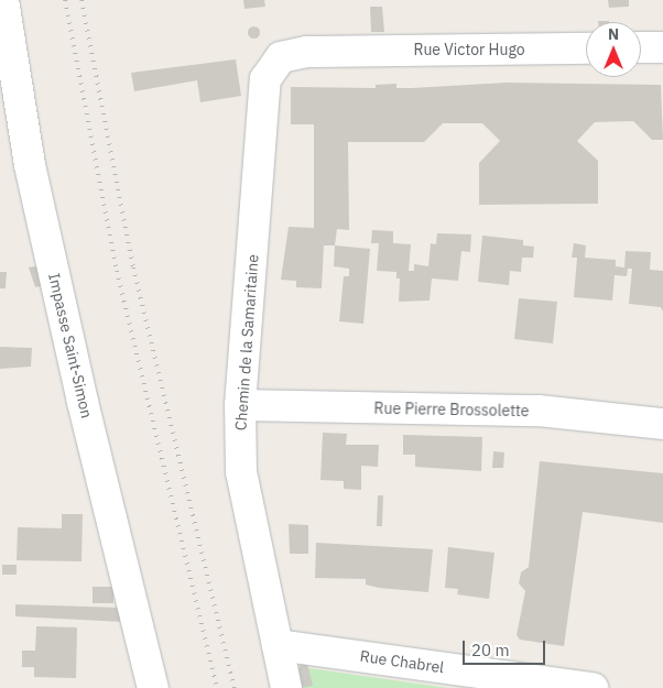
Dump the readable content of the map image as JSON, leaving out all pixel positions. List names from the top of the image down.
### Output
{
  "streets": {
    "street": [
      "Rue Victor Hugo",
      "Chemin de la Samaritaine",
      "Impasse Saint-Simon",
      "Rue Pierre Brossolette",
      "Rue Chabrel"
    ]
  },
  "crossings": [
    ["Rue Victor Hugo", "Chemin de la Samaritaine"],
    ["Chemin de la Samaritaine", "Rue Pierre Brossolette"],
    ["Chemin de la Samaritaine", "Rue Chabrel"]
  ],
  "scale_bar": "20 m",
  "north": "top"
}
